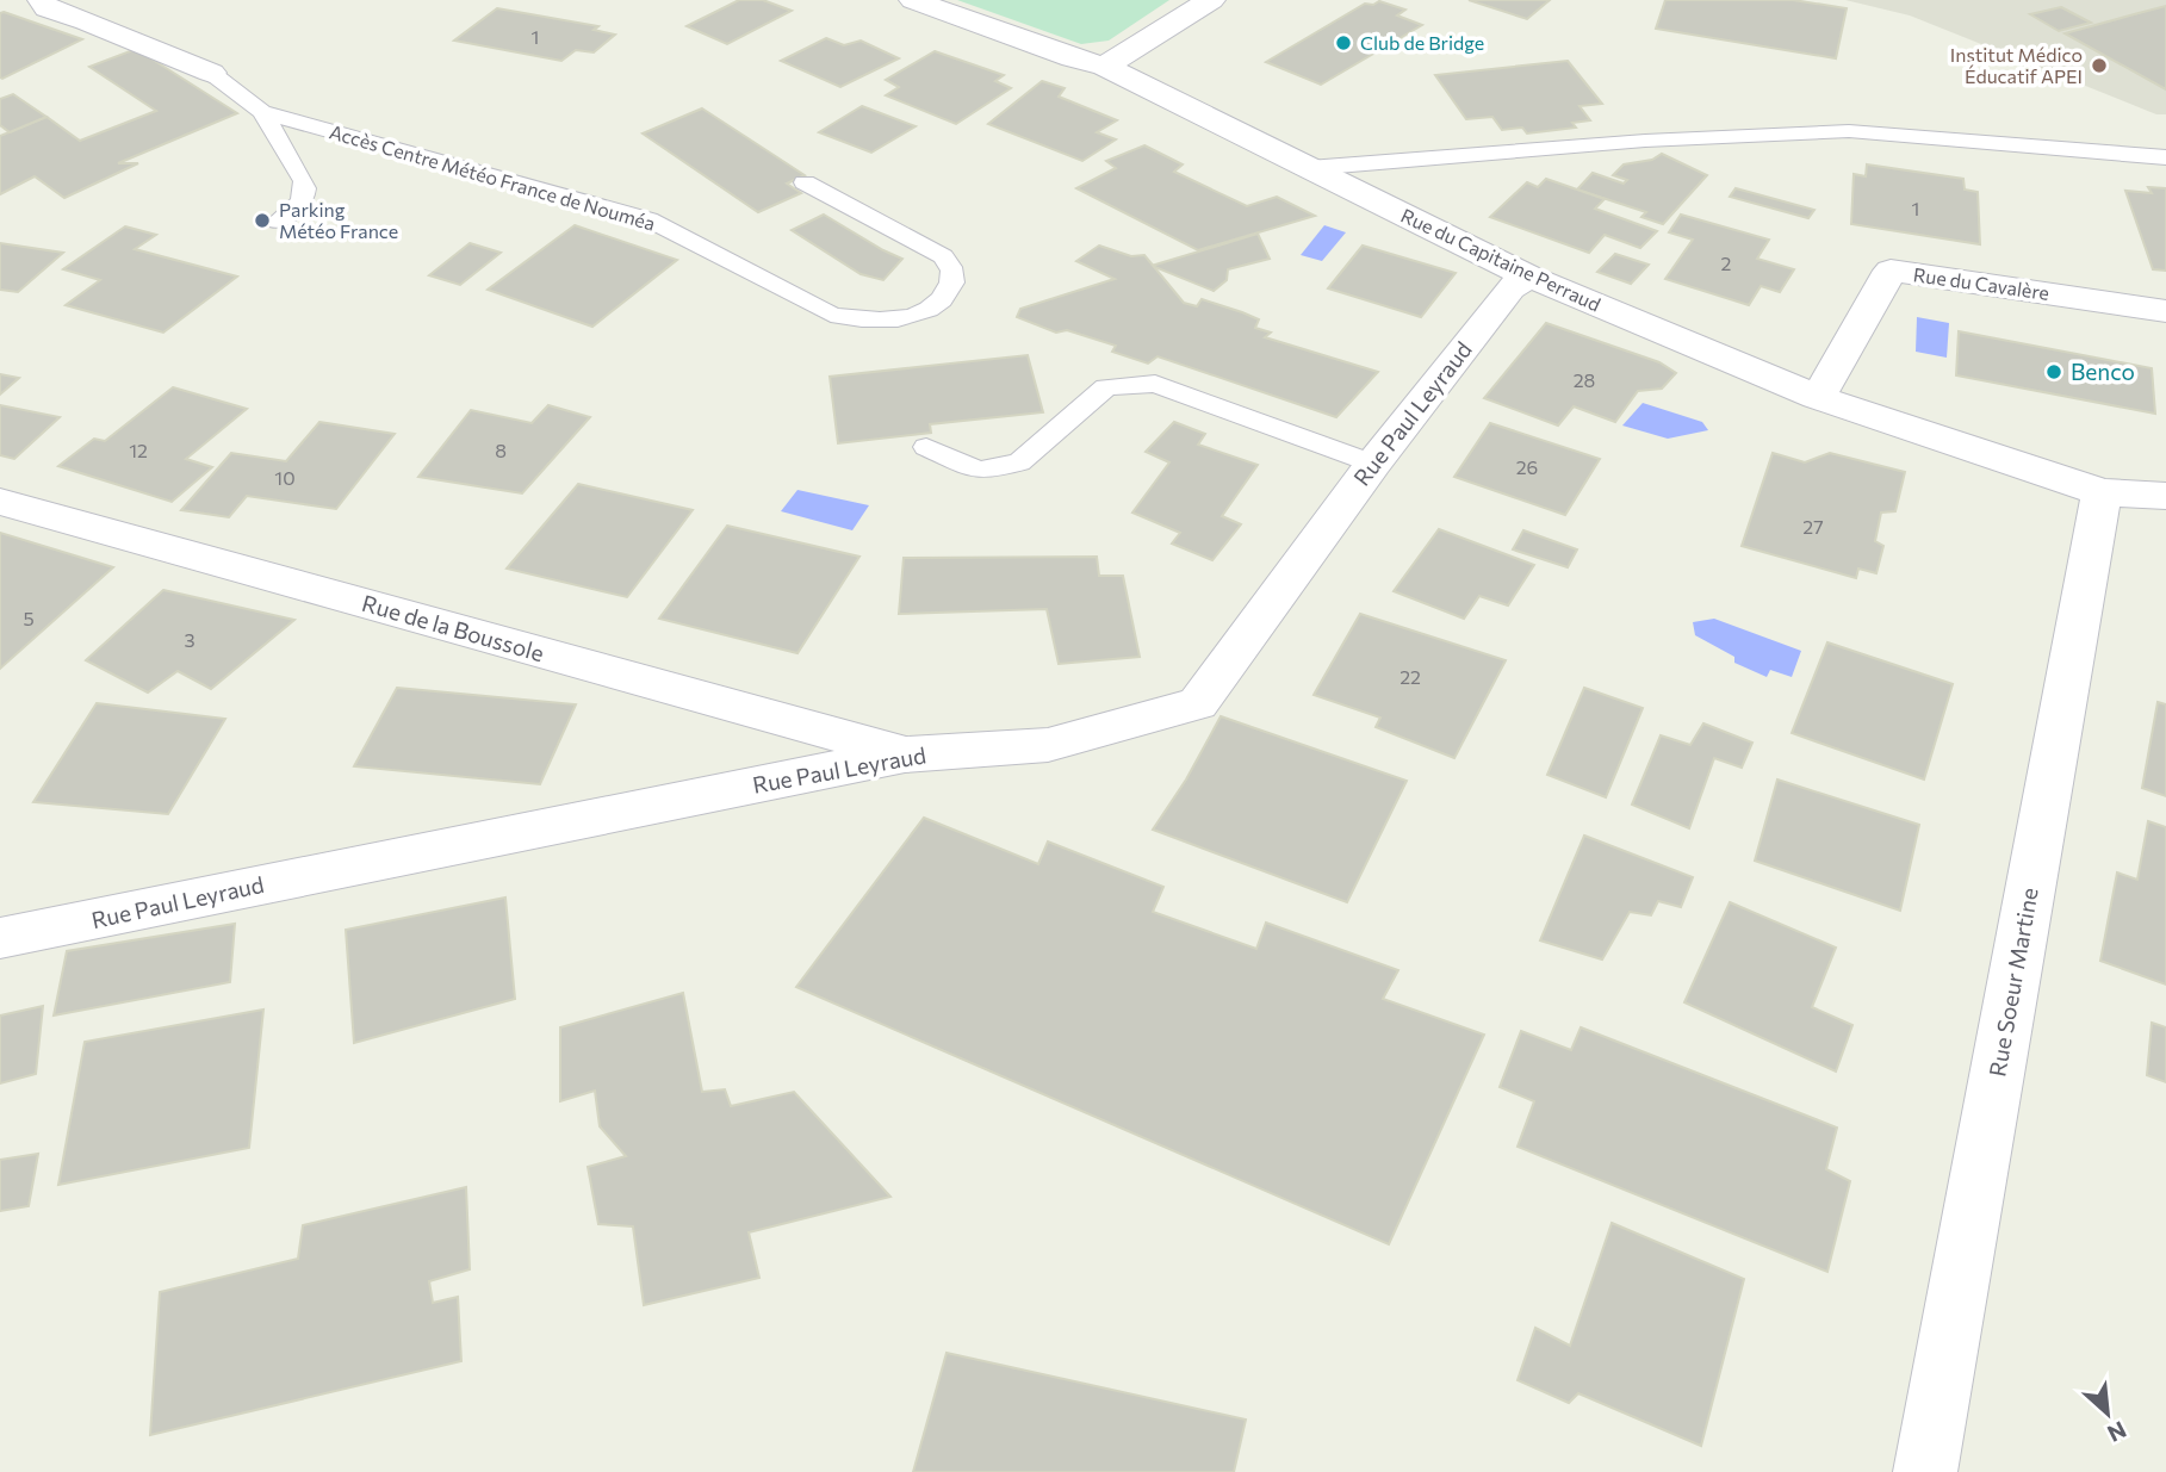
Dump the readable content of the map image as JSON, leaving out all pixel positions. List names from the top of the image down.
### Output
{
  "streets": {
    "street": [
      "Rue du Capitaine Perraud",
      "Rue du Cavalère",
      "Rue Paul Leyraud",
      "Rue de la Boussole",
      "Rue Soeur Martine"
    ],
    "lane": ["Accès Centre Météo France de Nouméa"]
  },
  "crossings": [
    ["Rue du Capitaine Perraud", "Rue du Cavalère"],
    ["Rue du Capitaine Perraud", "Rue Paul Leyraud"],
    ["Rue du Capitaine Perraud", "Rue Soeur Martine"],
    ["Rue Paul Leyraud", "Rue de la Boussole"]
  ],
  "places": [
    "Club de Bridge",
    "Institut Médico Éducatif APEI",
    "Parking Météo France",
    "Benco"
  ],
  "house_numbers": [
    "1",
    "1",
    "2",
    "28",
    "12",
    "8",
    "26",
    "10",
    "27",
    "5",
    "3",
    "22"
  ],
  "north": "bottom right"
}
